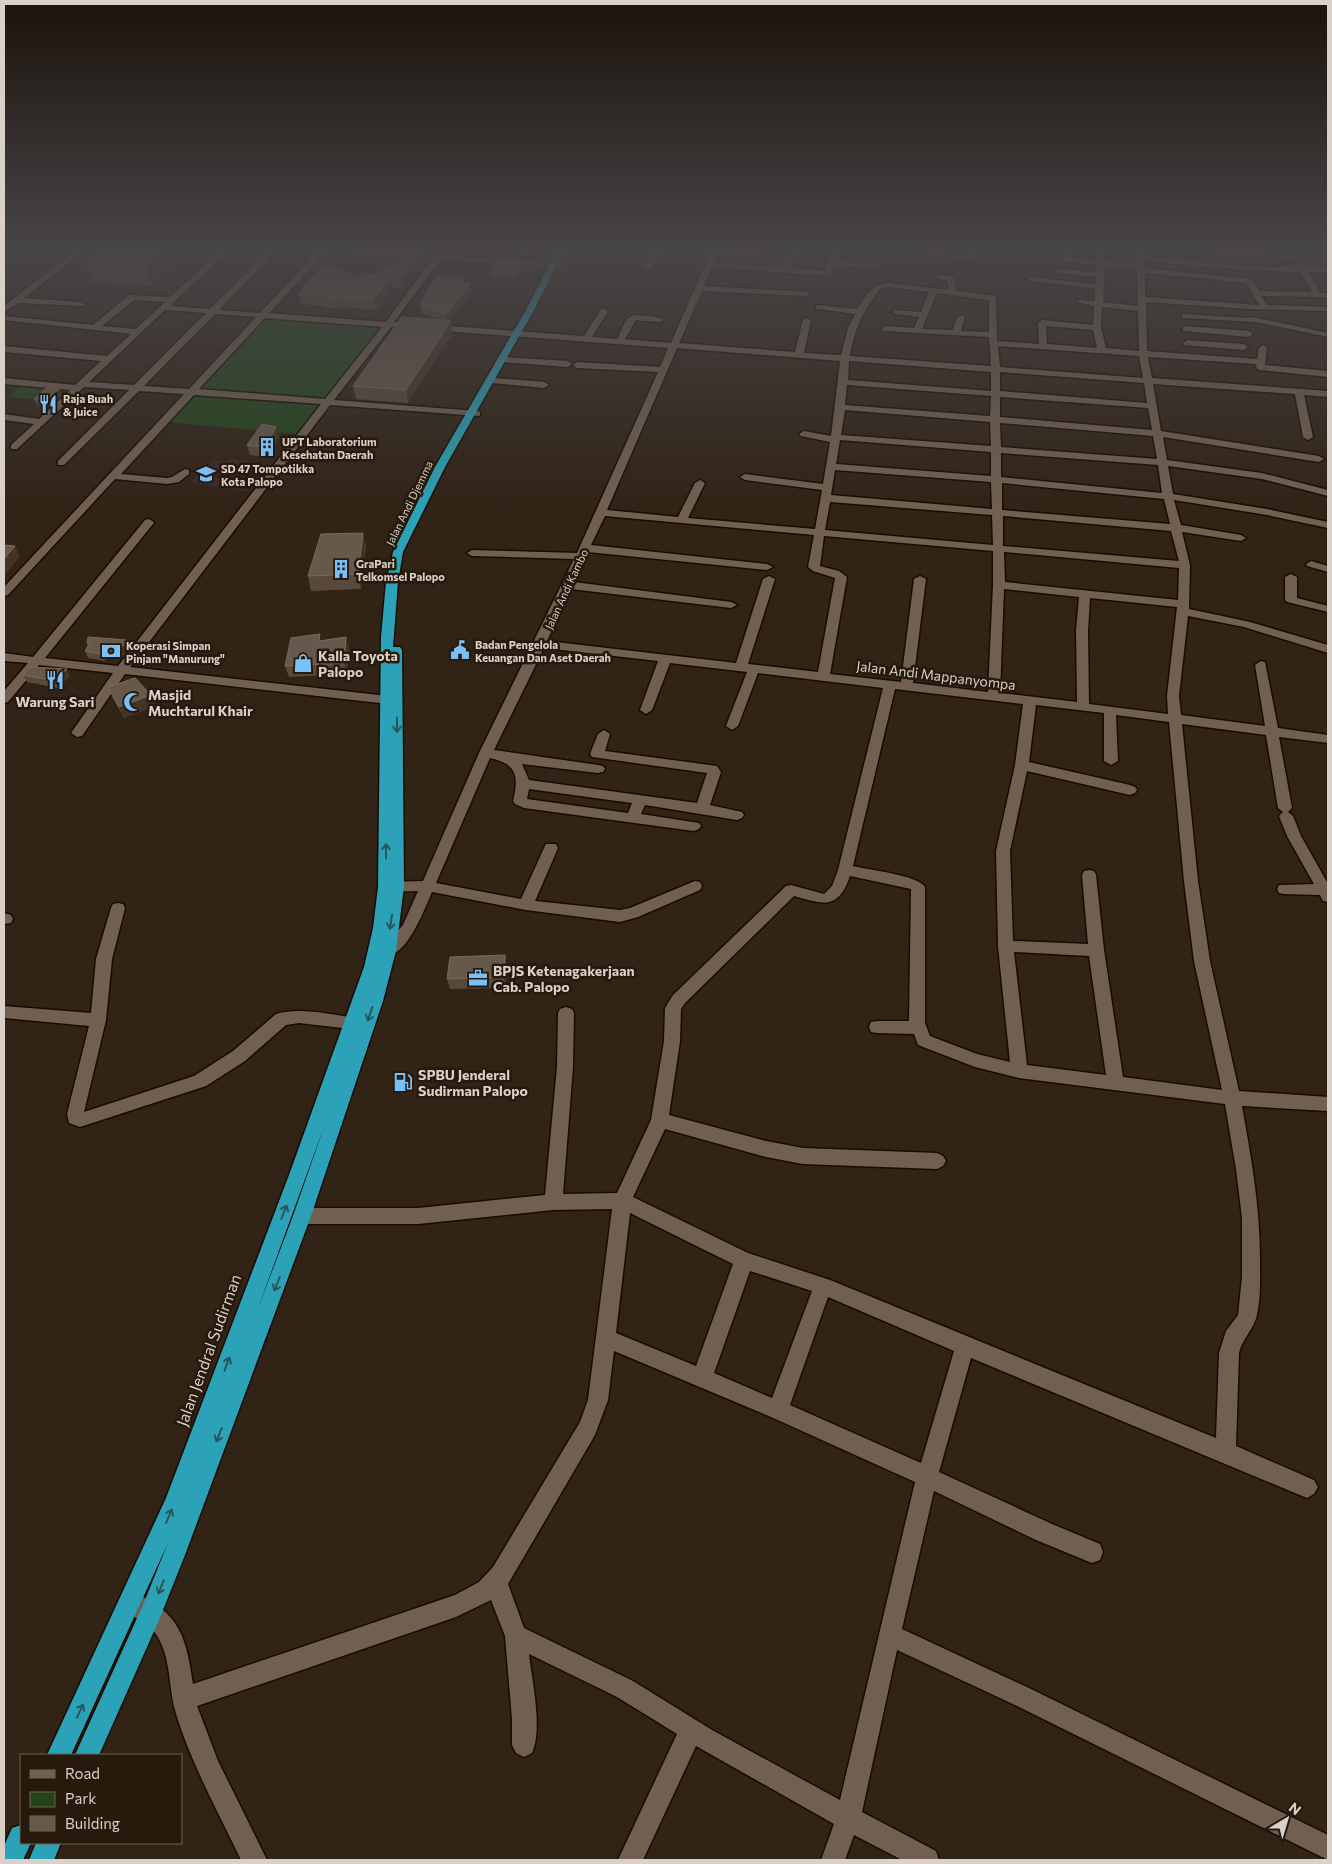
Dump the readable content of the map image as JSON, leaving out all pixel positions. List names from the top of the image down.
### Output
{
  "streets": {
    "highway": ["Jalan Andi Djemma", "Jalan Jendral Sudirman"],
    "street": ["Jalan Andi Kambo", "Jalan Andi Mappanyompa"]
  },
  "crossings": [
    ["Jalan Andi Djemma", "Jalan Andi Kambo"],
    ["Jalan Andi Djemma", "Jalan Jendral Sudirman"],
    ["Jalan Andi Kambo", "Jalan Andi Mappanyompa"],
    ["Jalan Andi Kambo", "Jalan Jendral Sudirman"]
  ],
  "places": {
    "restaurant": ["Raja Buah & Juice", "Warung Sari"],
    "building": ["UPT Laboratorium Kesehatan Daerah", "GraPari Telkomsel Palopo"],
    "school or university": ["SD 47 Tompotikka Kota Palopo"],
    "public building": ["Badan Pengelola Keuangan Dan Aset Daerah"],
    "bank": ["Koperasi Simpan Pinjam \"Manurung\""],
    "shop": ["Kalla Toyota Palopo"],
    "mosque": ["Masjid Muchtarul Khair"],
    "office": ["BPJS Ketenagakerjaan Cab. Palopo"],
    "fuel station": ["SPBU Jenderal Sudirman Palopo"]
  },
  "legend": ["Road", "Park", "Building"],
  "north": "top right"
}
